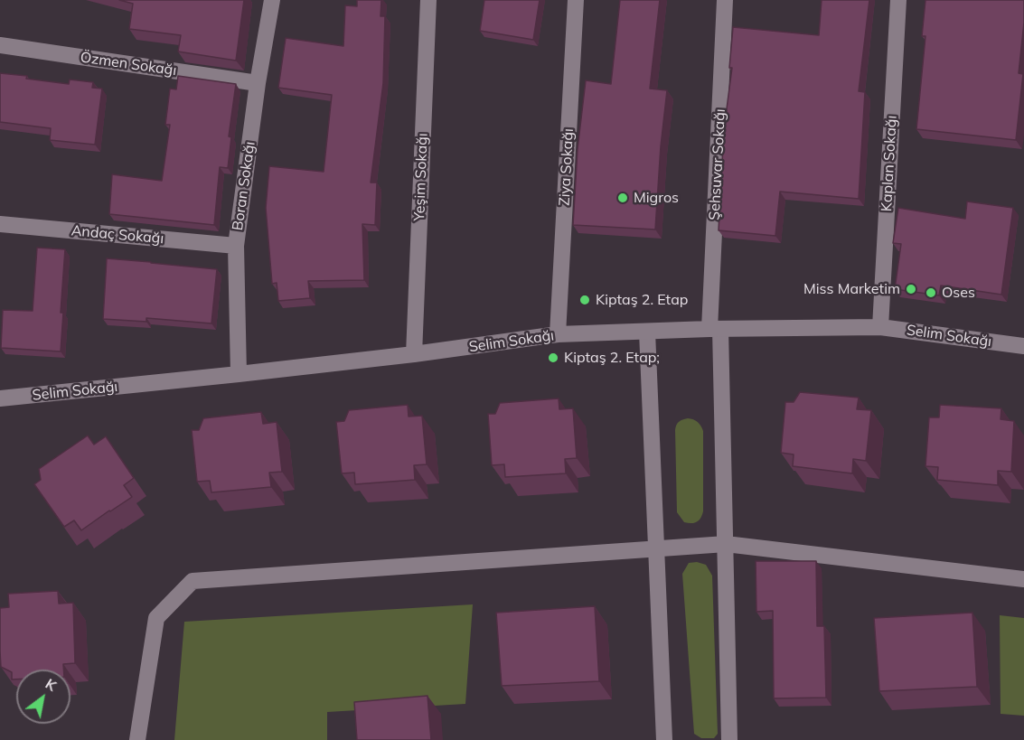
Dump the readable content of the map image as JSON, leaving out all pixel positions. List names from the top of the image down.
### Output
{
  "streets": {
    "street": [
      "Özmen Sokağı",
      "Kaplan Sokağı",
      "Şehsuvar Sokağı",
      "Ziya Sokağı",
      "Yeşim Sokağı",
      "Boran Sokağı",
      "Andaç Sokağı",
      "Selim Sokağı"
    ]
  },
  "crossings": [
    ["Özmen Sokağı", "Boran Sokağı"],
    ["Kaplan Sokağı", "Selim Sokağı"],
    ["Şehsuvar Sokağı", "Selim Sokağı"],
    ["Ziya Sokağı", "Selim Sokağı"],
    ["Yeşim Sokağı", "Selim Sokağı"],
    ["Boran Sokağı", "Andaç Sokağı"],
    ["Boran Sokağı", "Selim Sokağı"]
  ],
  "places": [
    "Migros",
    "Miss Marketim",
    "Oses",
    "Kiptaş 2. Etap",
    "Kiptaş 2. Etap;"
  ],
  "north": "top right"
}
